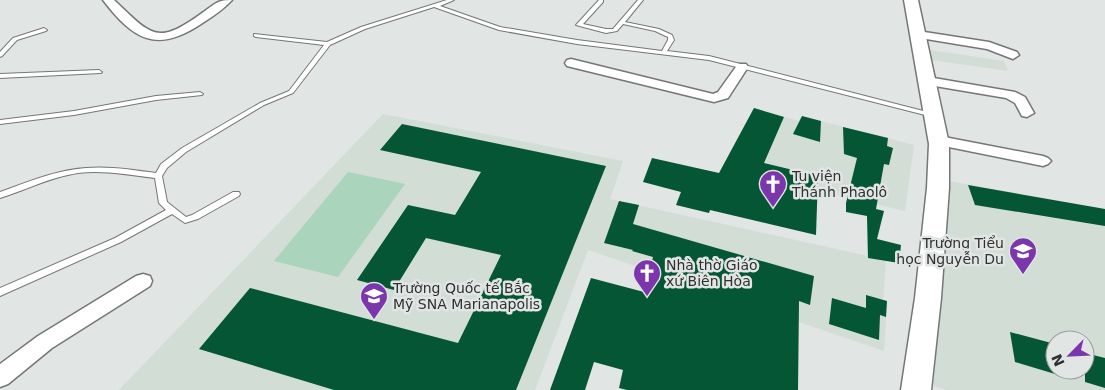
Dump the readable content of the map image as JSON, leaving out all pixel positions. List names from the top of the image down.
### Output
{
  "places": {
    "church": ["Tu viện Thánh Phaolô", "Nhà thờ Giáo xứ Biên Hòa"],
    "school or university": ["Trường Tiểu học Nguyễn Du", "Trường Quốc tế Bắc Mỹ SNA Marianapolis"]
  },
  "north": "bottom left"
}
